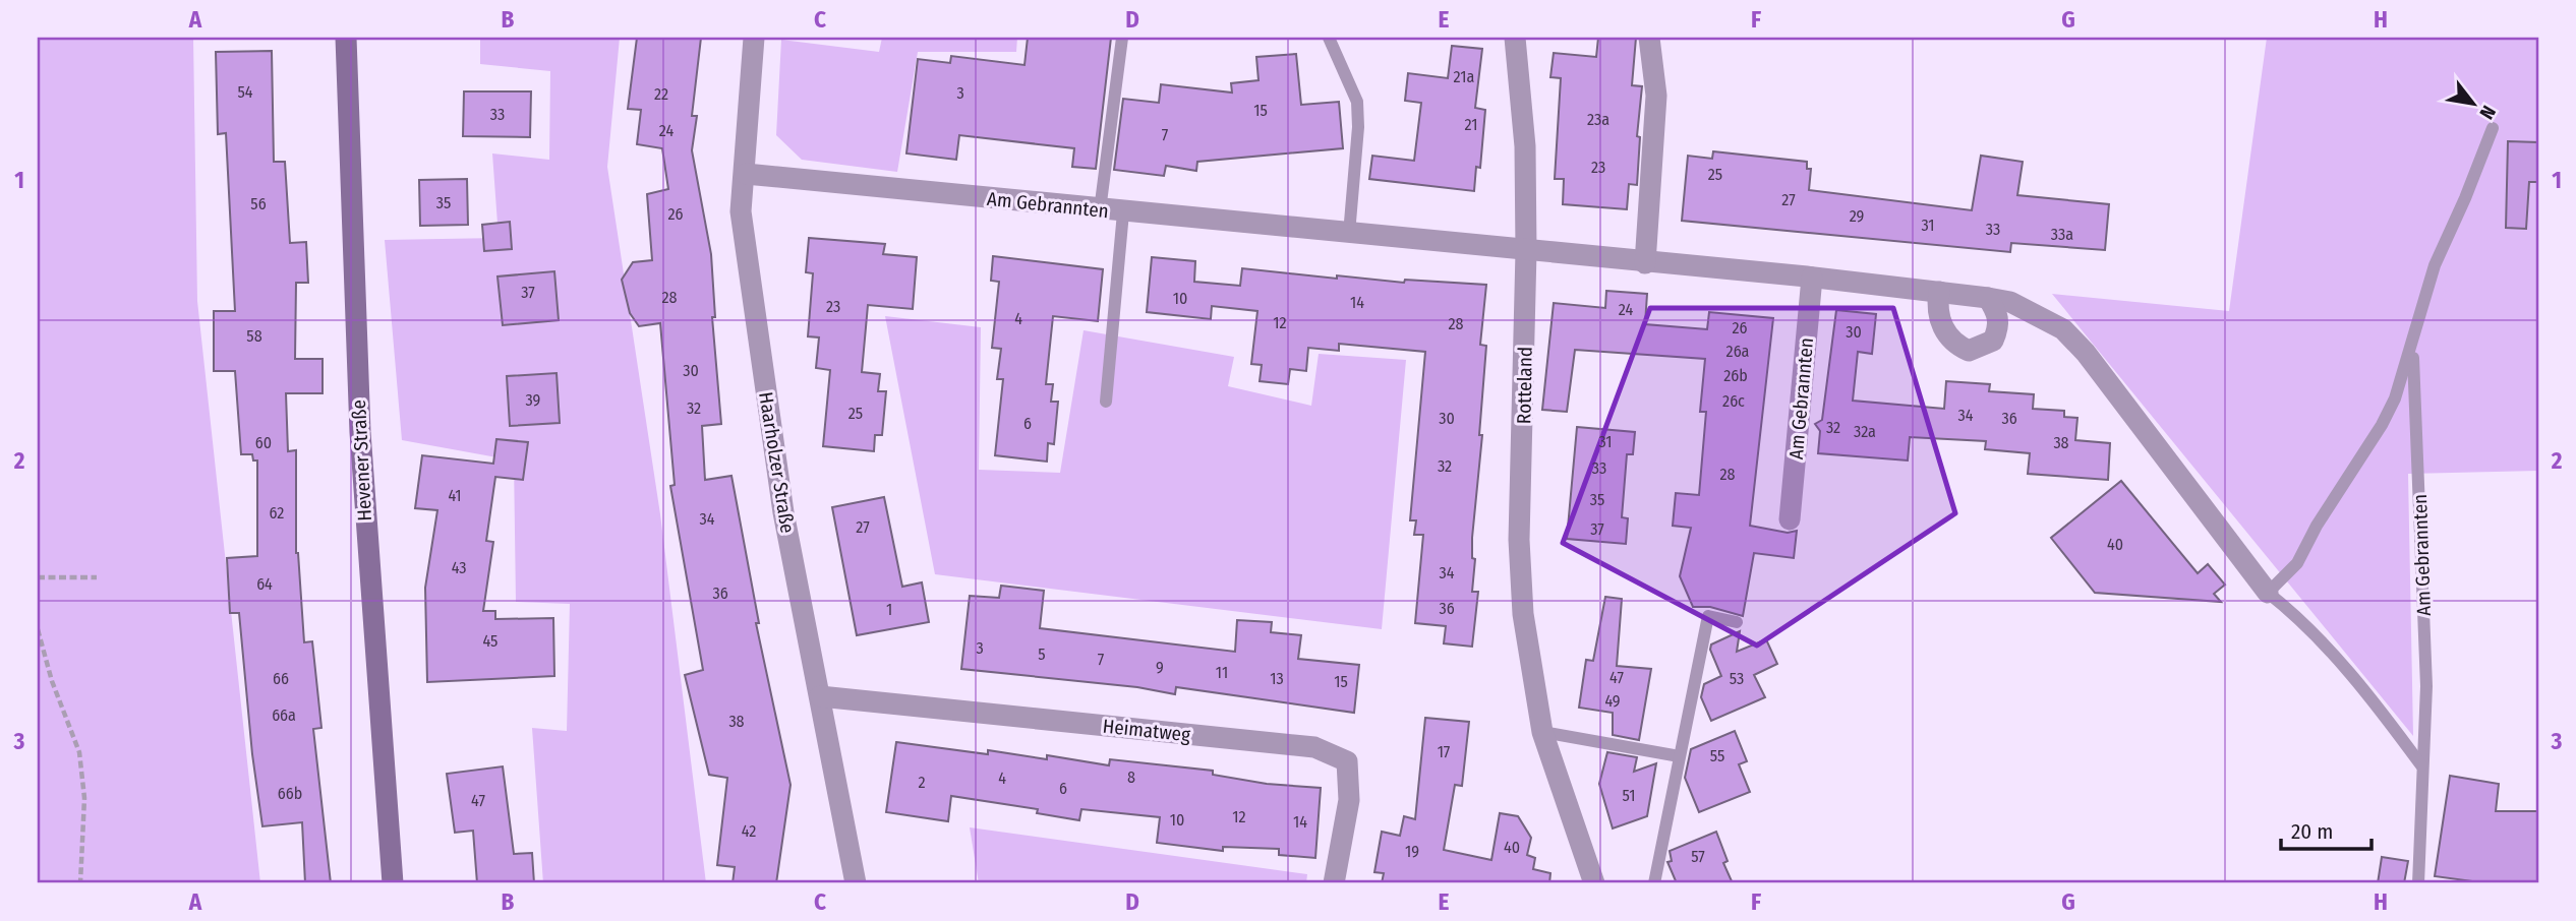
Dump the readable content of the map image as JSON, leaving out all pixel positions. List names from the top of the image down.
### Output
{
  "streets": {
    "street": [
      "Am Gebrannten",
      "Rotteland",
      "Hevener Straße",
      "Haarholzer Straße",
      "Heimatweg"
    ]
  },
  "crossings": [
    ["Am Gebrannten", "Rotteland"],
    ["Am Gebrannten", "Haarholzer Straße"],
    ["Haarholzer Straße", "Heimatweg"]
  ],
  "house_numbers": [
    "21a",
    "54",
    "3",
    "22",
    "15",
    "33",
    "23a",
    "21",
    "24",
    "7",
    "23",
    "25",
    "27",
    "35",
    "56",
    "26",
    "29",
    "31",
    "33",
    "33a",
    "37",
    "28",
    "10",
    "14",
    "23",
    "24",
    "4",
    "12",
    "28",
    "26",
    "30",
    "58",
    "26a",
    "30",
    "26b",
    "39",
    "26c",
    "32",
    "25",
    "34",
    "30",
    "36",
    "6",
    "32",
    "32a",
    "31",
    "60",
    "38",
    "32",
    "33",
    "28",
    "41",
    "35",
    "62",
    "34",
    "27",
    "37",
    "40",
    "43",
    "34",
    "64",
    "36",
    "36",
    "1",
    "45",
    "3",
    "5",
    "7",
    "9",
    "11",
    "47",
    "66",
    "13",
    "53",
    "15",
    "49",
    "66a",
    "38",
    "17",
    "55",
    "8",
    "4",
    "2",
    "6",
    "66b",
    "51",
    "47",
    "12",
    "10",
    "14",
    "42",
    "40",
    "19",
    "57"
  ],
  "scale_bar": "20 m",
  "north": "bottom right",
  "grid": {
    "columns": [
      "A",
      "B",
      "C",
      "D",
      "E",
      "F",
      "G",
      "H"
    ],
    "rows": ["1", "2", "3"]
  }
}
